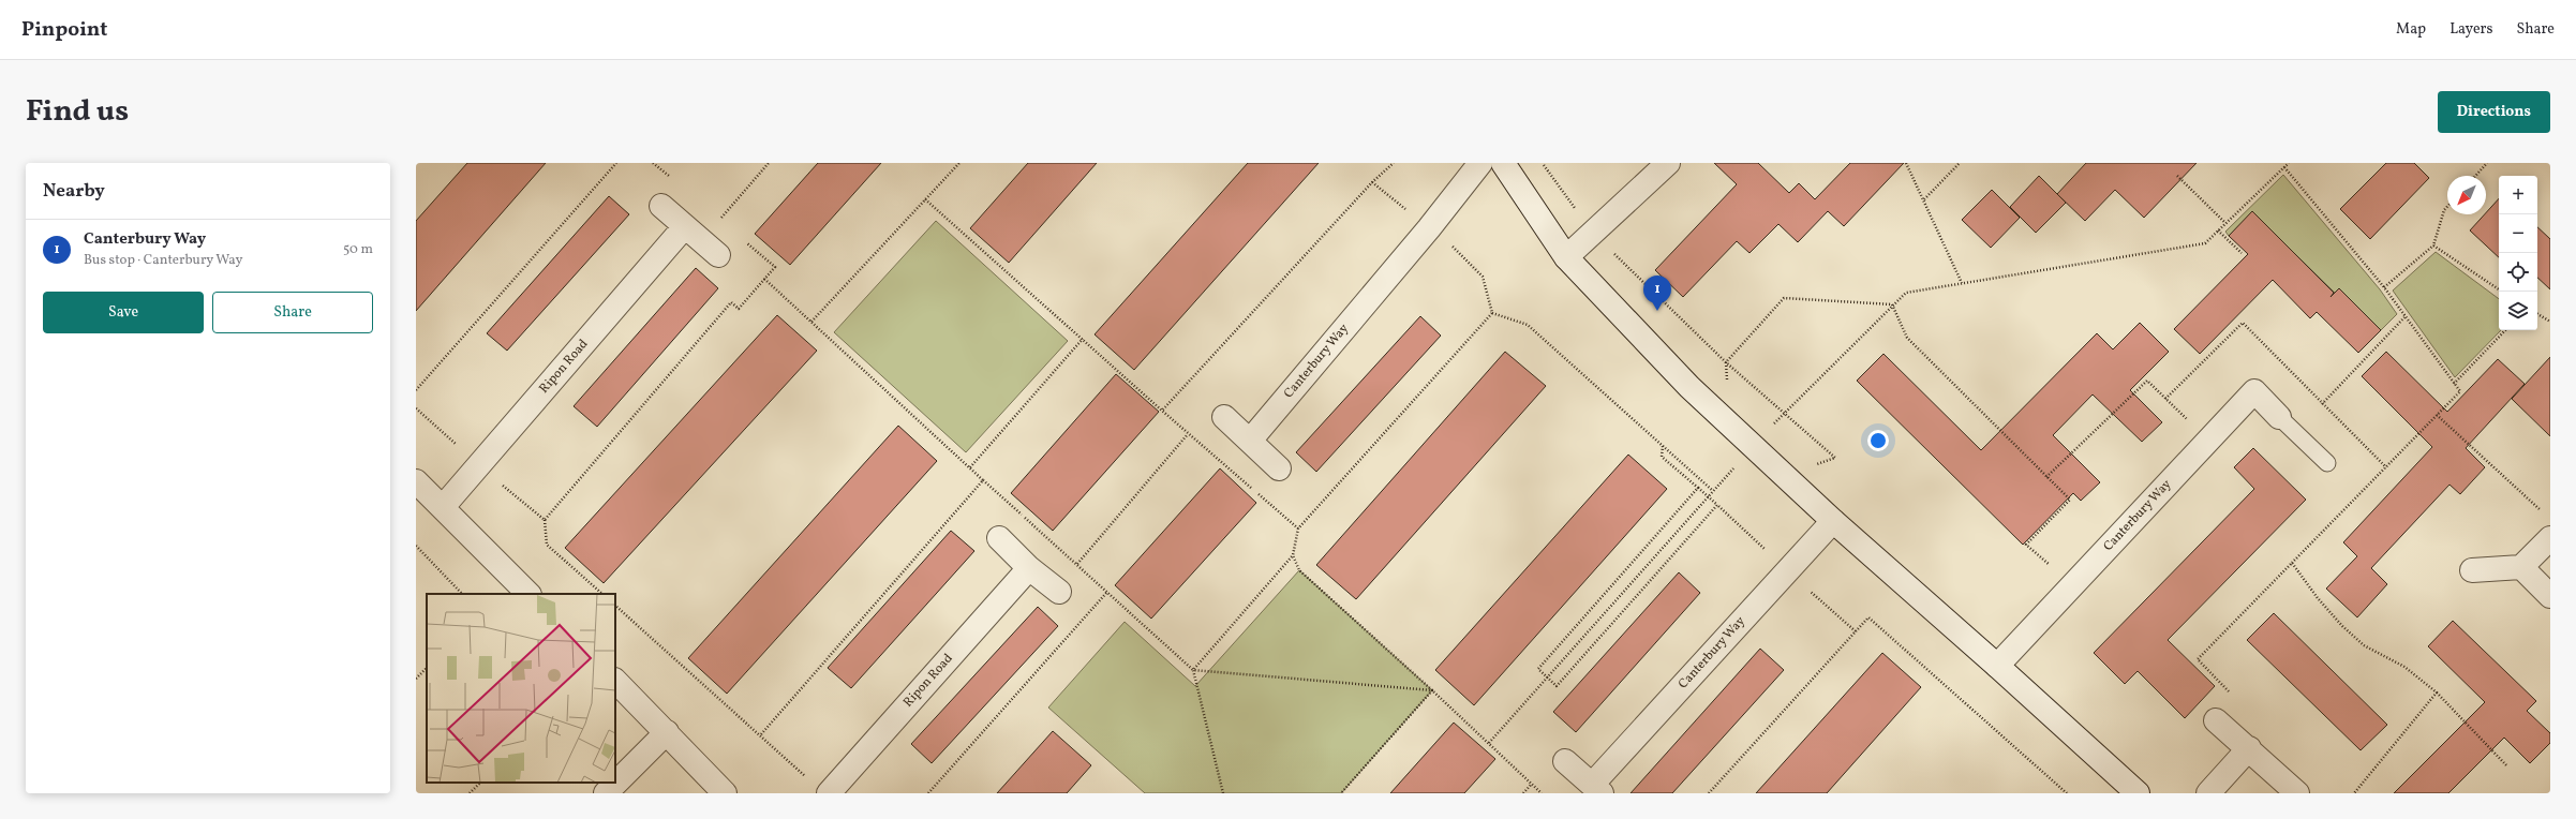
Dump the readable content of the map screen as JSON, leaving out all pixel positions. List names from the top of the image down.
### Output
{
  "streets": {
    "street": ["Canterbury Way", "Ripon Road"]
  },
  "north": "bottom left",
  "page": {
    "header": "Pinpoint",
    "nav": ["Map", "Layers", "Share"],
    "title": "Find us",
    "buttons": [
      "Directions",
      ["Save", "Share"]
    ],
    "heading": "Nearby",
    "map_buttons": ["+", "−"],
    "list": [
      {
        "mark": "1",
        "name": "Canterbury Way",
        "note": "Bus stop · Canterbury Way",
        "value": "50 m"
      }
    ],
    "pins": "1"
  }
}
